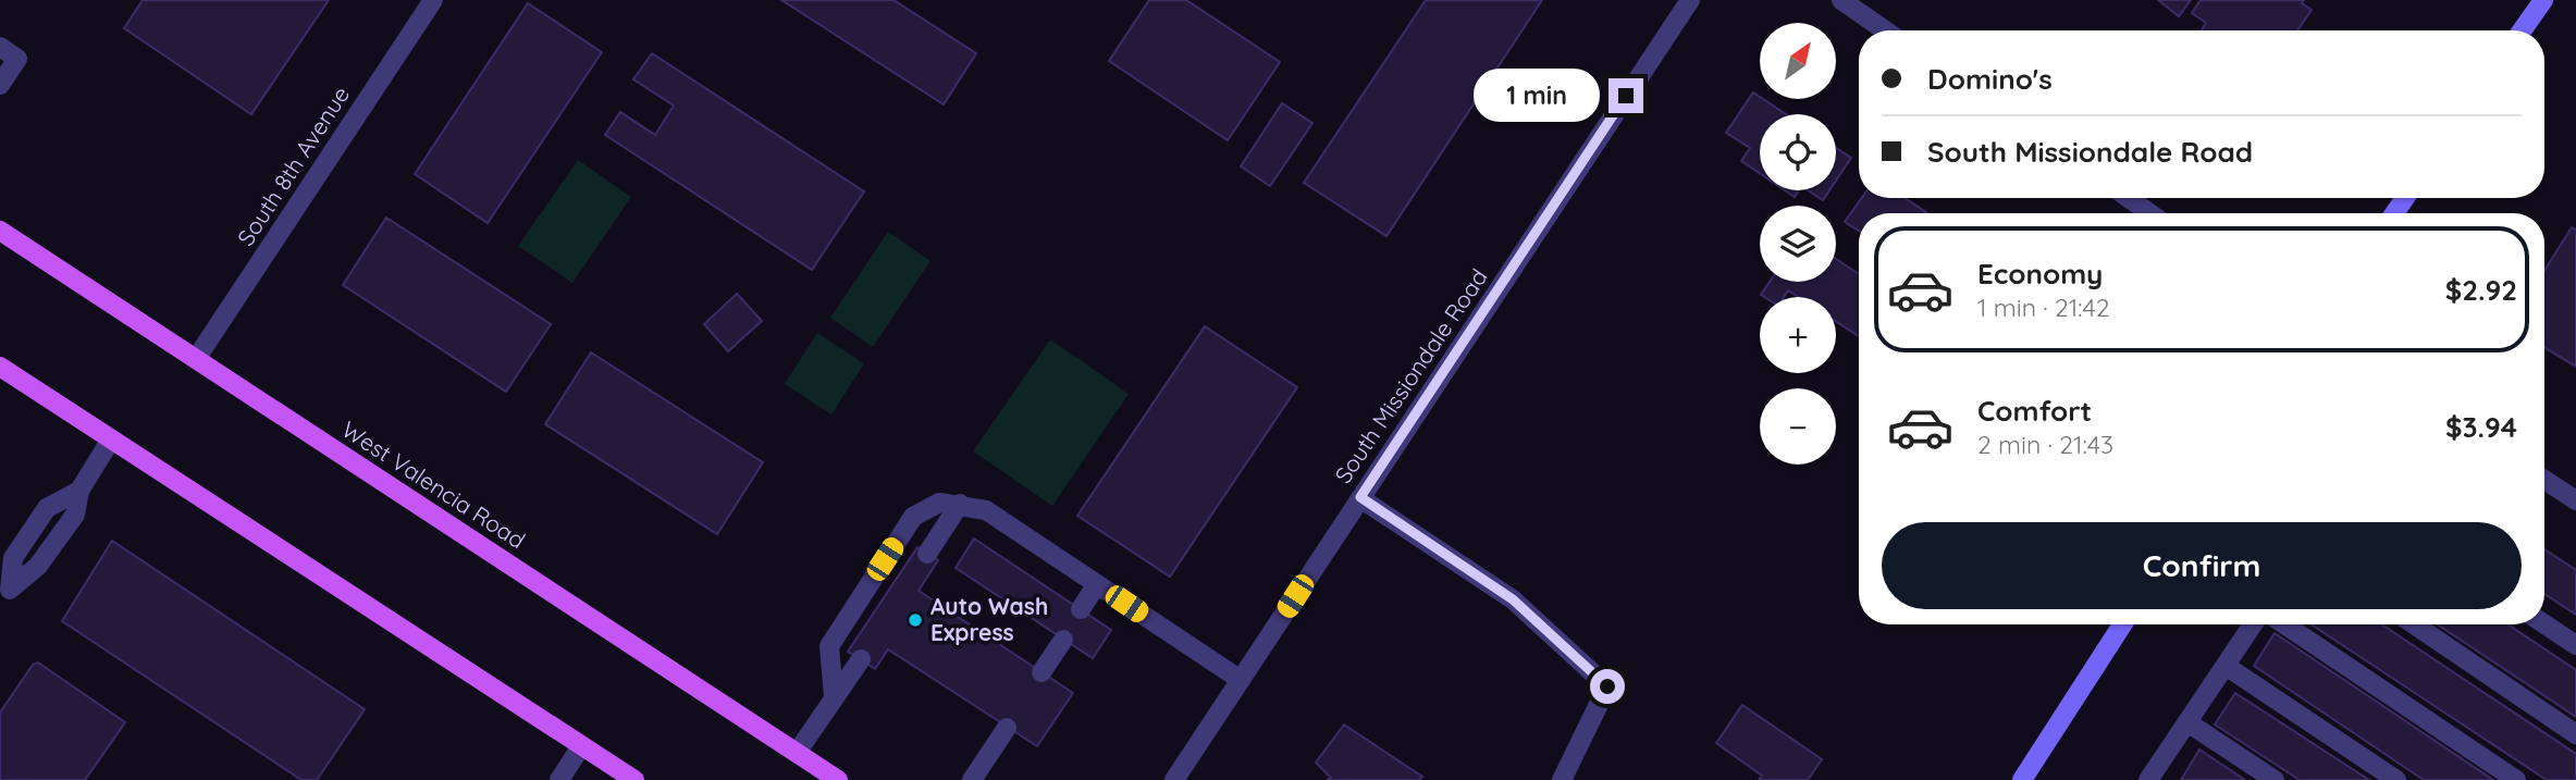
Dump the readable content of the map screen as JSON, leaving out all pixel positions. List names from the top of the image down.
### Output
{
  "streets": {
    "main road": ["West Valencia Road"],
    "street": ["South 8th Avenue", "South Missiondale Road"]
  },
  "crossings": [
    ["South 8th Avenue", "West Valencia Road"]
  ],
  "places": ["Auto Wash Express"],
  "north": "top right",
  "page": {
    "map_buttons": ["+", "−"],
    "banner": ["Domino's", "South Missiondale Road"],
    "bubble": "1 min",
    "list": [
      {
        "name": "Economy",
        "note": "1 min · 21:42",
        "value": "$2.92"
      },
      {
        "name": "Comfort",
        "note": "2 min · 21:43",
        "value": "$3.94"
      }
    ],
    "buttons": "Confirm"
  }
}
